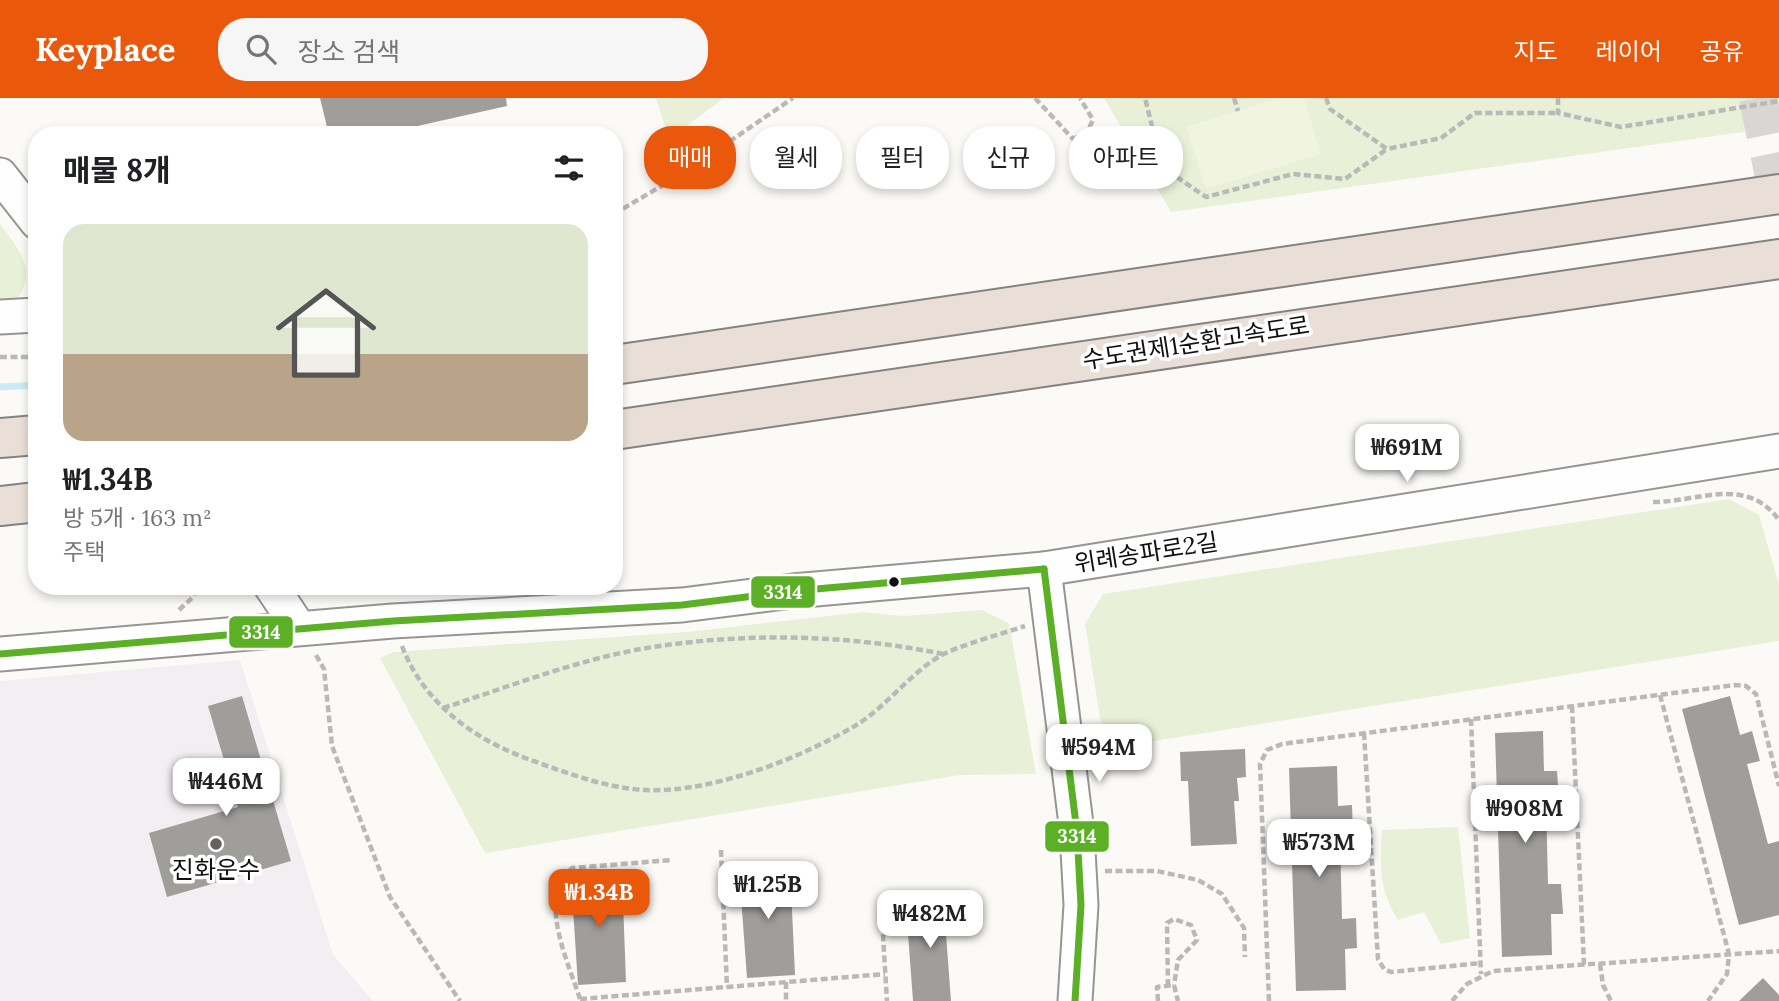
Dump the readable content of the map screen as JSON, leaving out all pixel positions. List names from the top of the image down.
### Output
{
  "streets": {
    "highway": ["수도권제1순환고속도로"],
    "street": ["위례송파로2길"]
  },
  "places": ["진화운수"],
  "lines": ["transit line 3314"],
  "page": {
    "header": "Keyplace",
    "search": "장소 검색",
    "nav": ["지도", "레이어", "공유"],
    "chip": [
      "매매",
      "월세",
      "필터",
      "신규",
      "아파트"
    ],
    "heading": "매물 8개",
    "list": [
      {
        "name": "₩1.34B",
        "note": "방 5개 · 163 m² · 주택"
      }
    ],
    "price": [
      "₩691M",
      "₩594M",
      "₩446M",
      "₩908M",
      "₩573M",
      "₩1.25B",
      "₩1.34B",
      "₩482M"
    ]
  }
}
